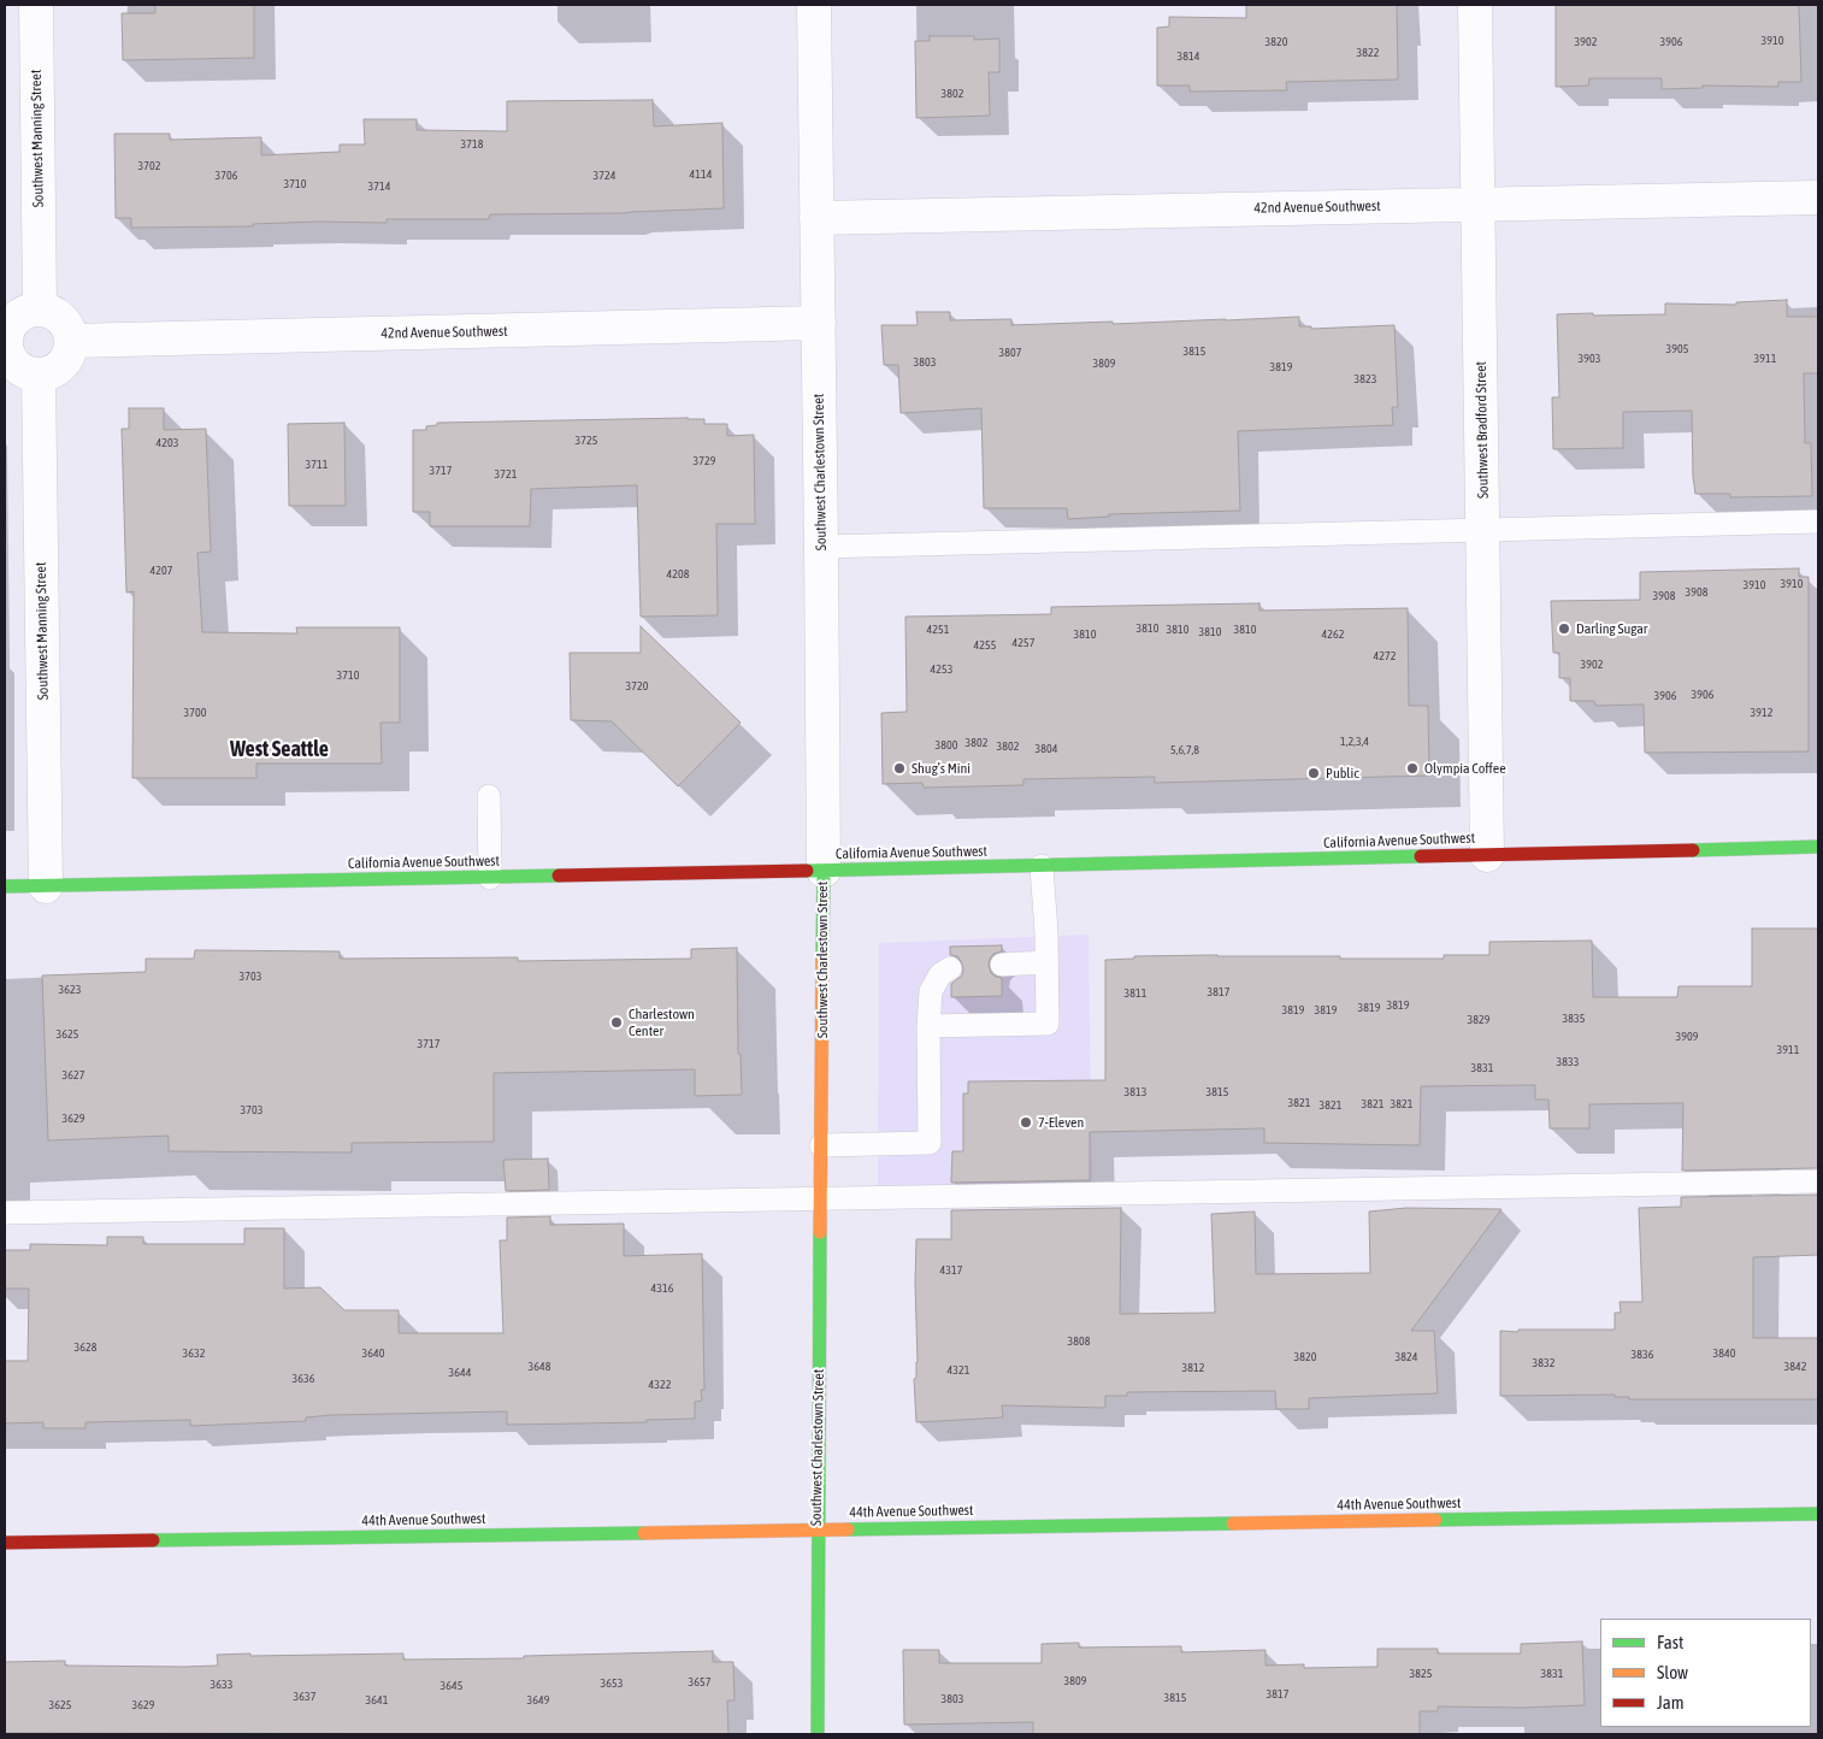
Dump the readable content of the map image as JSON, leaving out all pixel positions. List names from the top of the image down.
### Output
{
  "streets": {
    "street": [
      "Southwest Manning Street",
      "42nd Avenue Southwest",
      "Southwest Bradford Street",
      "Southwest Charlestown Street",
      "California Avenue Southwest",
      "44th Avenue Southwest"
    ]
  },
  "crossings": [
    ["Southwest Manning Street", "42nd Avenue Southwest"],
    ["Southwest Manning Street", "California Avenue Southwest"],
    ["42nd Avenue Southwest", "Southwest Bradford Street"],
    ["42nd Avenue Southwest", "Southwest Charlestown Street"],
    ["Southwest Bradford Street", "California Avenue Southwest"],
    ["Southwest Charlestown Street", "California Avenue Southwest"],
    ["Southwest Charlestown Street", "44th Avenue Southwest"]
  ],
  "districts": ["West Seattle"],
  "places": [
    "Darling Sugar",
    "Shug’s Mini",
    "Olympia Coffee",
    "Public",
    "Charlestown Center",
    "7-Eleven"
  ],
  "house_numbers": [
    "3910",
    "3820",
    "3902",
    "3906",
    "3822",
    "3814",
    "3802",
    "3718",
    "3702",
    "4114",
    "3706",
    "3724",
    "3710",
    "3714",
    "3905",
    "3815",
    "3807",
    "3903",
    "3911",
    "3803",
    "3809",
    "3819",
    "3823",
    "3725",
    "4203",
    "3729",
    "3711",
    "3717",
    "3721",
    "4207",
    "4208",
    "3910",
    "3910",
    "3908",
    "3908",
    "3810",
    "4251",
    "3810",
    "3810",
    "3810",
    "3810",
    "4262",
    "4257",
    "4255",
    "4272",
    "3902",
    "4253",
    "3710",
    "3720",
    "3906",
    "3906",
    "3700",
    "3912",
    "1,2,3,4",
    "3802",
    "3800",
    "3802",
    "3804",
    "5,6,7,8",
    "3703",
    "3623",
    "3817",
    "3811",
    "3819",
    "3819",
    "3819",
    "3819",
    "3835",
    "3829",
    "3625",
    "3909",
    "3717",
    "3911",
    "3833",
    "3831",
    "3627",
    "3813",
    "3815",
    "3821",
    "3821",
    "3821",
    "3821",
    "3703",
    "3629",
    "4317",
    "4316",
    "3808",
    "3628",
    "3632",
    "3640",
    "3840",
    "3836",
    "3820",
    "3824",
    "3832",
    "3648",
    "3842",
    "3812",
    "4321",
    "3644",
    "3636",
    "4322",
    "3825",
    "3831",
    "3809",
    "3657",
    "3653",
    "3633",
    "3645",
    "3817",
    "3637",
    "3815",
    "3803",
    "3641",
    "3649",
    "3625",
    "3629"
  ],
  "legend": ["Fast", "Slow", "Jam"]
}
